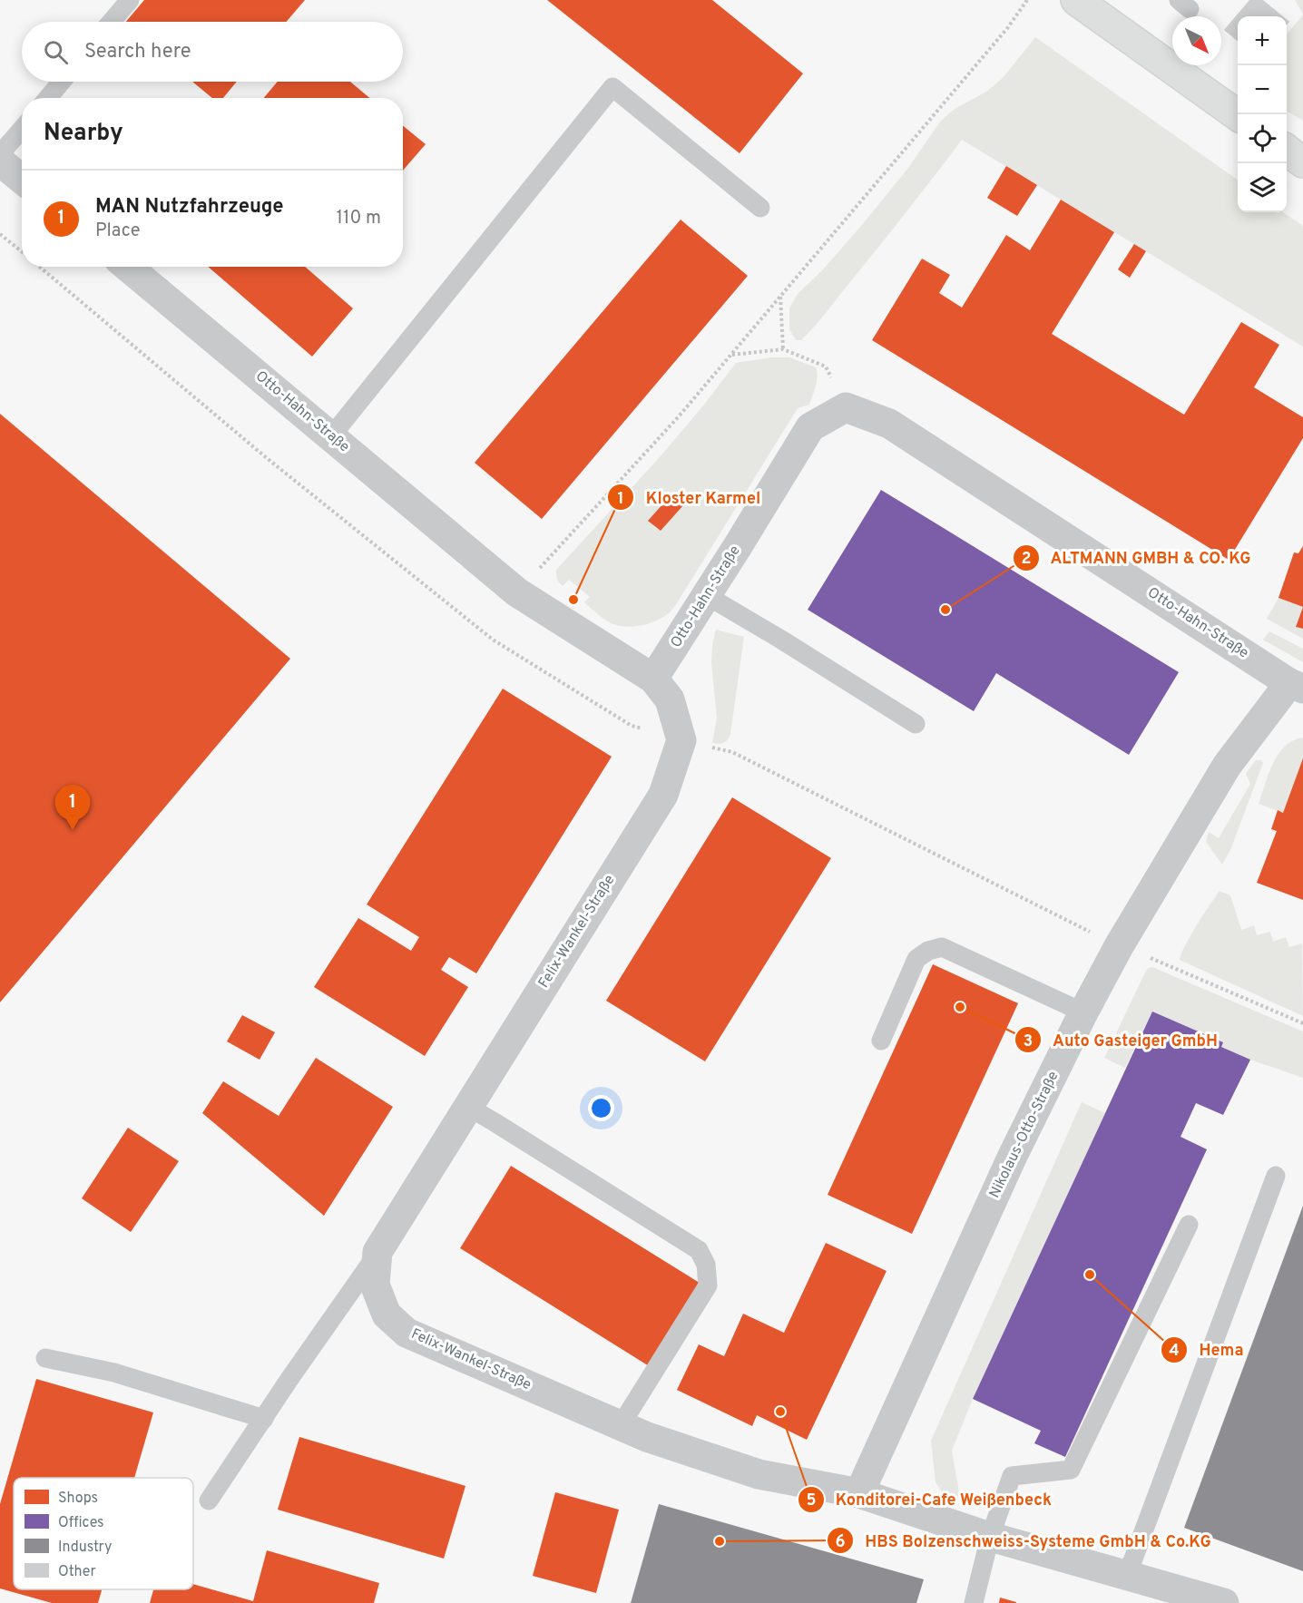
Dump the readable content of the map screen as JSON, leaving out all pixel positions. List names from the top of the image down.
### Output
{
  "streets": {
    "street": ["Otto-Hahn-Straße", "Felix-Wankel-Straße", "Nikolaus-Otto-Straße"]
  },
  "crossings": [
    ["Otto-Hahn-Straße", "Nikolaus-Otto-Straße"],
    ["Felix-Wankel-Straße", "Nikolaus-Otto-Straße"]
  ],
  "places": [
    "Kloster Karmel",
    "ALTMANN GMBH & CO. KG",
    "Auto Gasteiger GmbH",
    "Hema",
    "Konditorei-Cafe Weißenbeck",
    "HBS Bolzenschweiss-Systeme GmbH & Co.KG"
  ],
  "legend": [
    "Shops",
    "Offices",
    "Industry",
    "Other"
  ],
  "north": "bottom right",
  "page": {
    "map_buttons": ["+", "−"],
    "search": "Search here",
    "heading": "Nearby",
    "list": [
      {
        "mark": "1",
        "name": "MAN Nutzfahrzeuge",
        "note": "Place",
        "value": "110 m"
      }
    ],
    "pins": "1"
  }
}
